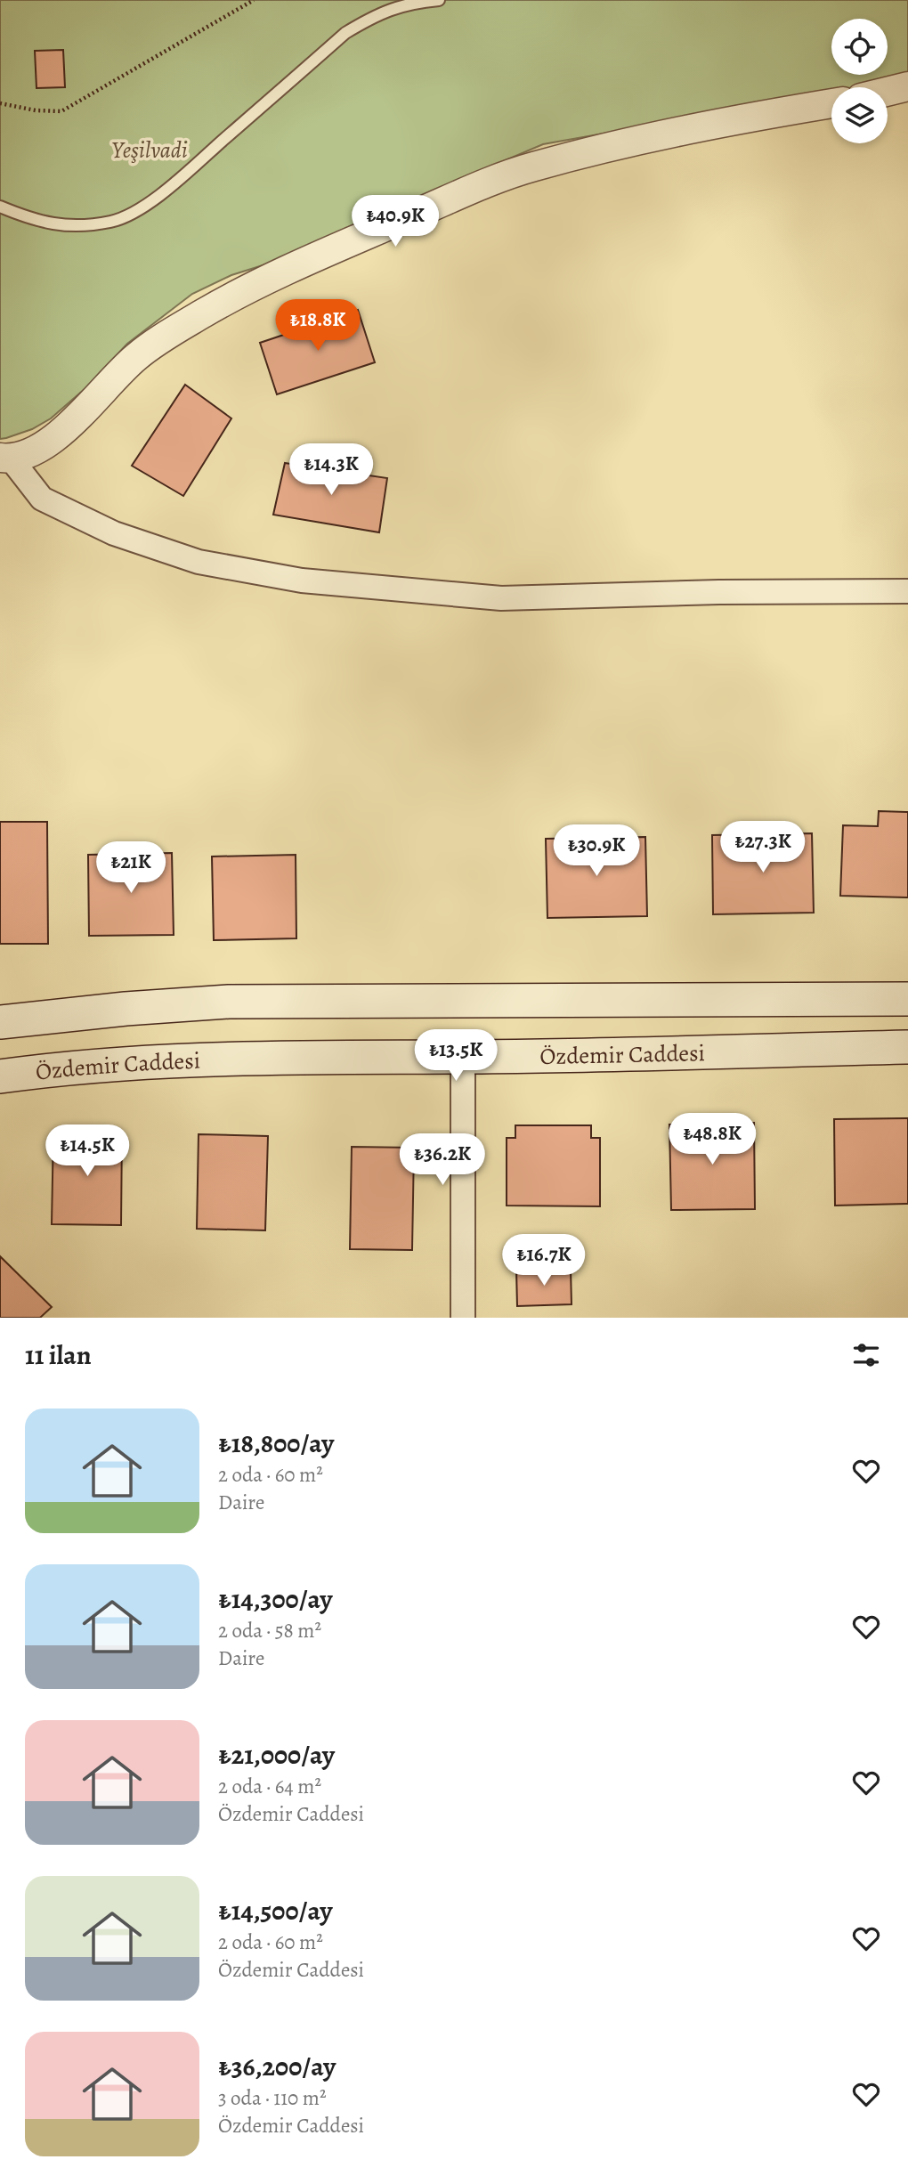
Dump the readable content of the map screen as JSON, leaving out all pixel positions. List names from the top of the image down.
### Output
{
  "streets": {
    "main road": ["Özdemir Caddesi"]
  },
  "parks": ["Yeşilvadi"],
  "page": {
    "price": [
      "₺40.9K",
      "₺18.8K",
      "₺14.3K",
      "₺27.3K",
      "₺30.9K",
      "₺21K",
      "₺13.5K",
      "₺48.8K",
      "₺14.5K",
      "₺36.2K",
      "₺16.7K"
    ],
    "heading": "11 ilan",
    "list": [
      {
        "name": "₺18,800/ay",
        "note": "2 oda · 60 m² · Daire"
      },
      {
        "name": "₺14,300/ay",
        "note": "2 oda · 58 m² · Daire"
      },
      {
        "name": "₺21,000/ay",
        "note": "2 oda · 64 m² · Özdemir Caddesi"
      },
      {
        "name": "₺14,500/ay",
        "note": "2 oda · 60 m² · Özdemir Caddesi"
      },
      {
        "name": "₺36,200/ay",
        "note": "3 oda · 110 m² · Özdemir Caddesi"
      }
    ]
  }
}
